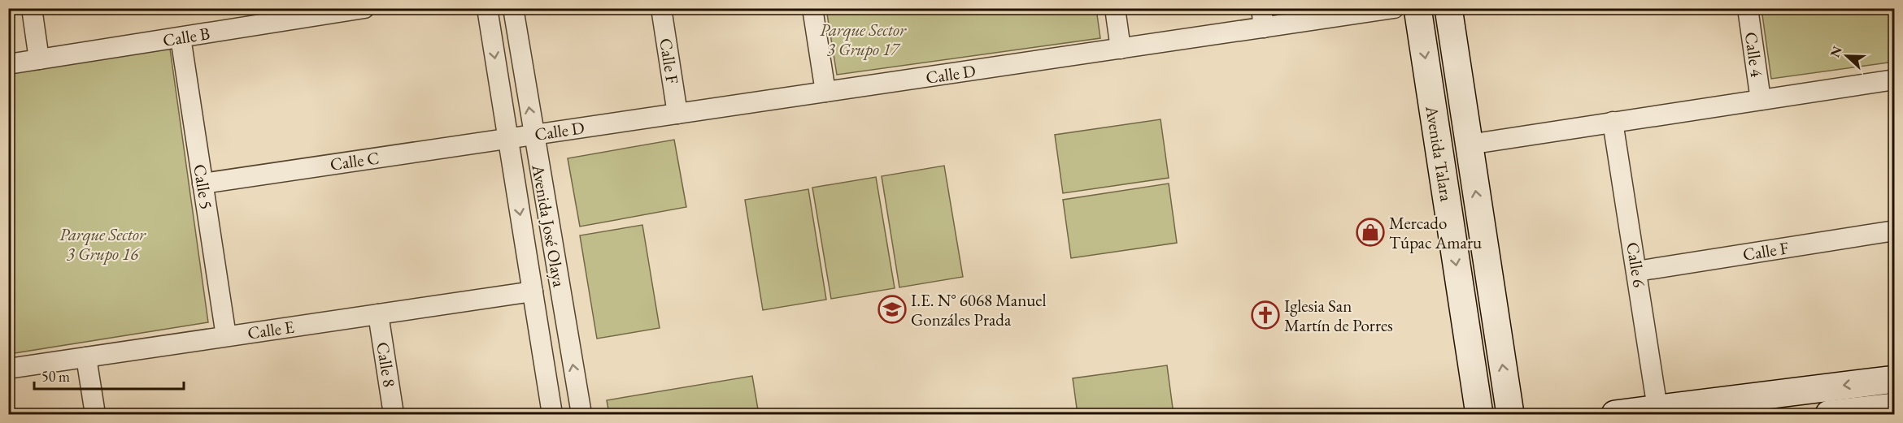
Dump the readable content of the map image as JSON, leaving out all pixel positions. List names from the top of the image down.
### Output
{
  "streets": {
    "street": [
      "Calle B",
      "Calle 4",
      "Calle F",
      "Calle D",
      "Avenida Talara",
      "Calle C",
      "Calle 5",
      "Avenida José Olaya",
      "Calle 6",
      "Calle E",
      "Calle 8"
    ]
  },
  "crossings": [
    ["Calle B", "Calle 5"],
    ["Calle F", "Calle D"],
    ["Calle F", "Calle 6"],
    ["Calle D", "Calle C"],
    ["Calle D", "Avenida José Olaya"],
    ["Calle C", "Calle 5"],
    ["Calle C", "Avenida José Olaya"],
    ["Calle 5", "Calle E"],
    ["Avenida José Olaya", "Calle E"],
    ["Calle E", "Calle 8"]
  ],
  "parks": ["Parque Sector 3 Grupo 17", "Parque Sector 3 Grupo 16"],
  "places": {
    "shop": ["Mercado Túpac Amaru"],
    "school or university": ["I.E. N° 6068 Manuel Gonzáles Prada"],
    "church": ["Iglesia San Martín de Porres"]
  },
  "scale_bar": "50 m",
  "north": "left"
}
